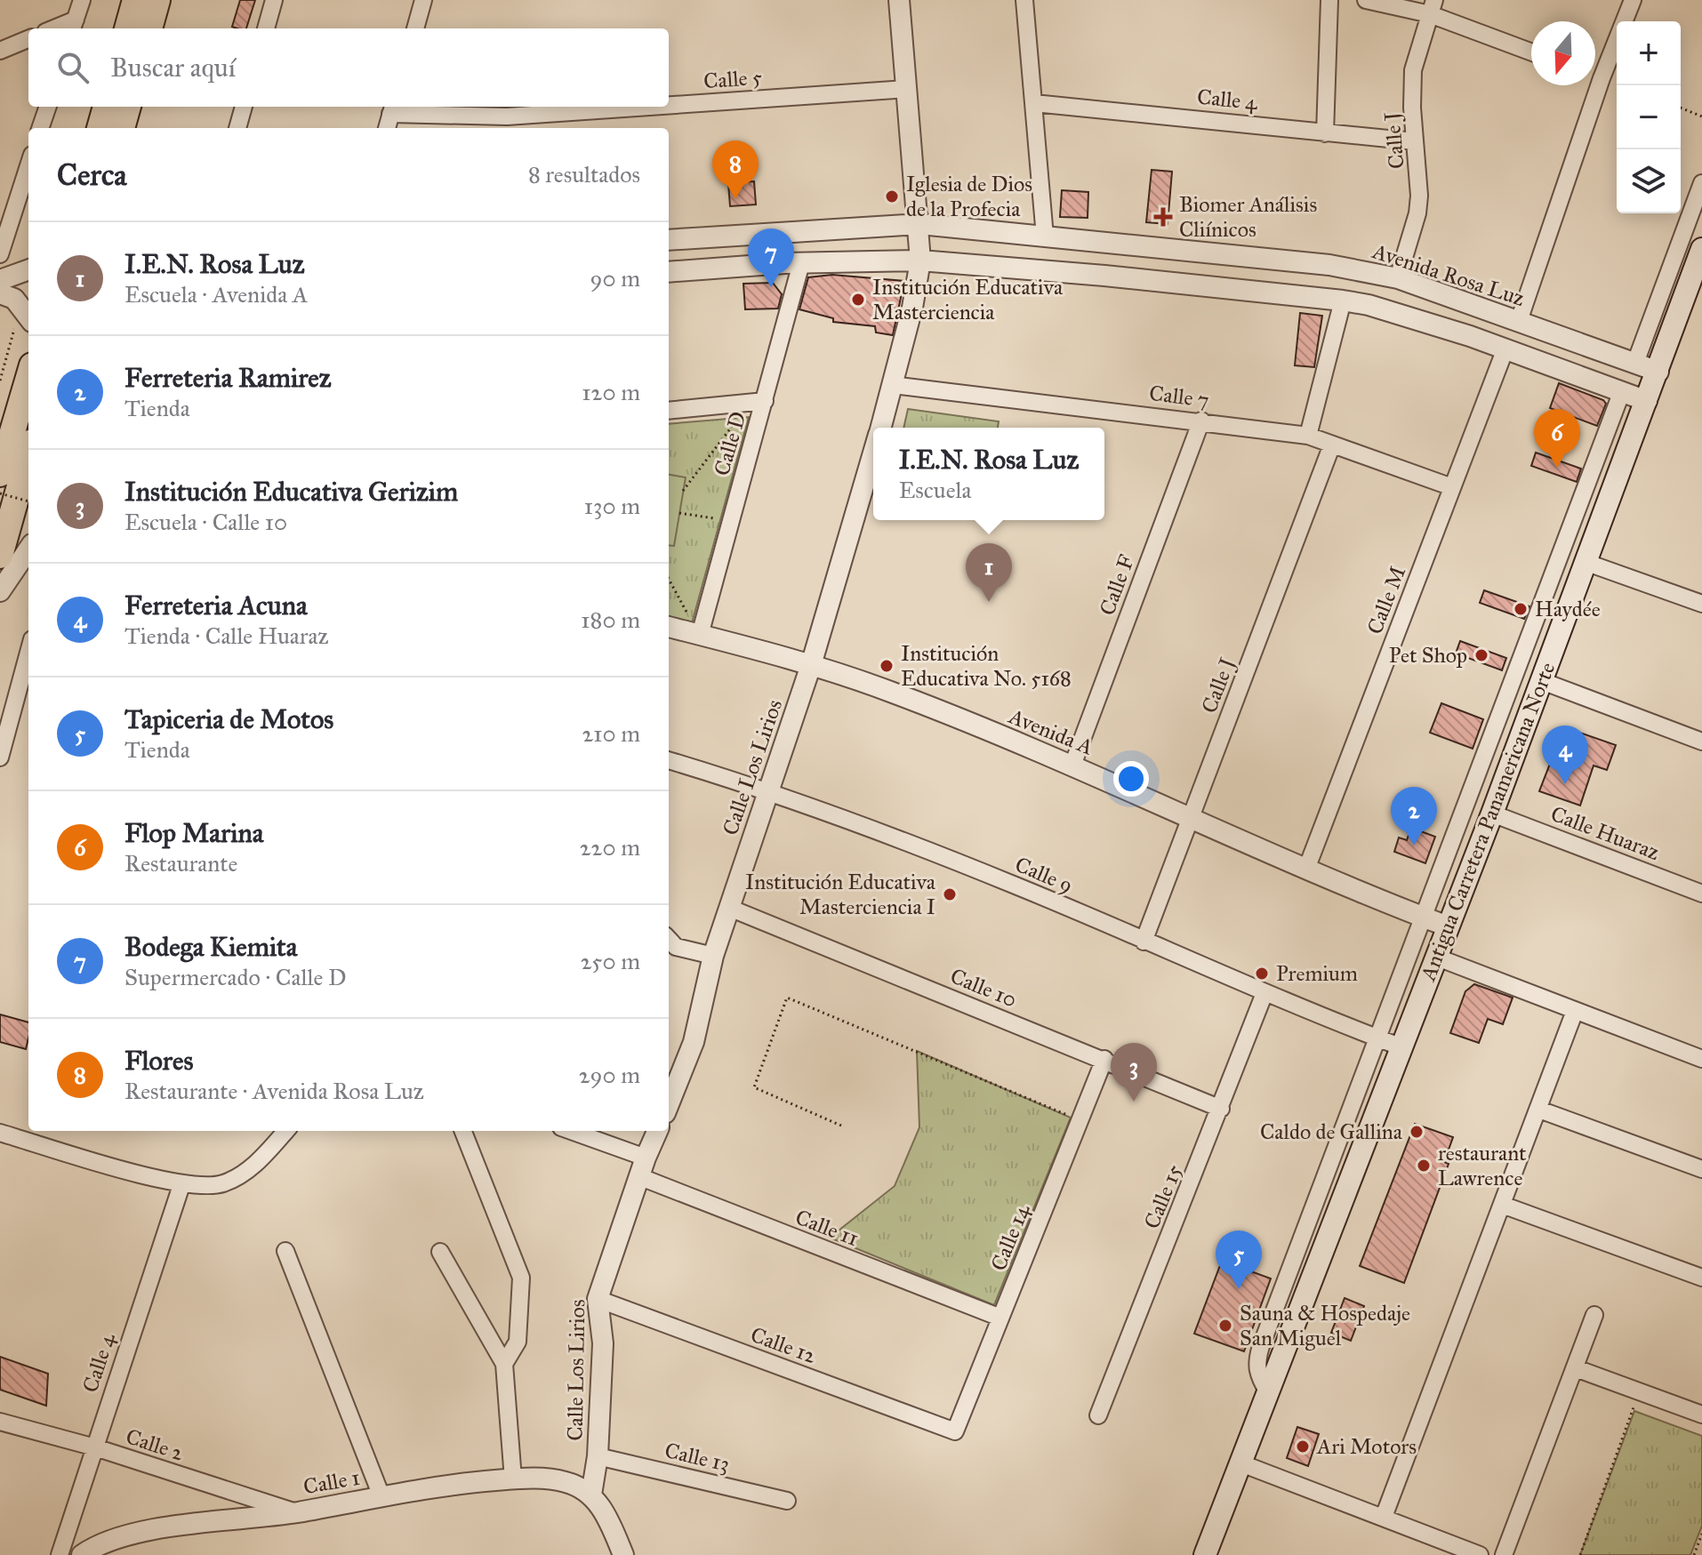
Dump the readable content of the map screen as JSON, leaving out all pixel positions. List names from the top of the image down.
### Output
{
  "streets": {
    "main road": ["Antigua Carretera Panamericana Norte"],
    "street": [
      "Calle 5",
      "Calle 4",
      "Calle J",
      "Avenida Rosa Luz",
      "Calle 7",
      "Calle D",
      "Calle F",
      "Calle M",
      "Avenida A",
      "Calle Los Lirios",
      "Calle Huaraz",
      "Calle 9",
      "Calle 10",
      "Calle 15",
      "Calle 11",
      "Calle 14",
      "Calle 12",
      "Calle 2",
      "Calle 13",
      "Calle 1"
    ]
  },
  "crossings": [
    ["Calle 4", "Calle J"],
    ["Calle 4", "Calle 2"],
    ["Calle J", "Avenida Rosa Luz"],
    ["Calle J", "Calle 7"],
    ["Calle J", "Avenida A"],
    ["Calle J", "Calle 9"],
    ["Avenida Rosa Luz", "Calle Los Lirios"],
    ["Avenida Rosa Luz", "Antigua Carretera Panamericana Norte"],
    ["Calle 7", "Calle F"],
    ["Calle 7", "Calle M"],
    ["Calle 7", "Calle Los Lirios"],
    ["Calle D", "Avenida A"],
    ["Calle F", "Avenida A"],
    ["Calle M", "Avenida A"],
    ["Avenida A", "Calle Los Lirios"],
    ["Avenida A", "Antigua Carretera Panamericana Norte"],
    ["Calle Los Lirios", "Calle 9"],
    ["Calle Los Lirios", "Calle 10"],
    ["Calle Los Lirios", "Calle 11"],
    ["Calle Los Lirios", "Calle 12"],
    ["Calle Los Lirios", "Calle 13"],
    ["Calle Los Lirios", "Calle 1"],
    ["Antigua Carretera Panamericana Norte", "Calle Huaraz"],
    ["Antigua Carretera Panamericana Norte", "Calle 9"],
    ["Calle 9", "Calle 15"],
    ["Calle 10", "Calle 15"],
    ["Calle 10", "Calle 14"],
    ["Calle 11", "Calle 14"],
    ["Calle 14", "Calle 12"],
    ["Calle 2", "Calle 1"]
  ],
  "places": {
    "other": [
      "Iglesia de Dios de la Profecia",
      "Institución Educativa Masterciencia",
      "Haydée",
      "Pet Shop",
      "Institución Educativa No. 5168",
      "Institución Educativa Masterciencia I",
      "Premium",
      "Caldo de Gallina",
      "restaurant Lawrence",
      "Sauna & Hospedaje San Miguel",
      "Ari Motors"
    ],
    "health": ["Biomer Análisis Cliínicos"]
  },
  "north": "bottom",
  "page": {
    "map_buttons": ["+", "−"],
    "search": "Buscar aquí",
    "heading": ["Cerca", "8 resultados"],
    "pins": [
      "8",
      "7",
      "6",
      "1",
      "4",
      "2",
      "3",
      "5"
    ],
    "list": [
      {
        "mark": "1",
        "name": "I.E.N. Rosa Luz",
        "note": "Escuela · Avenida A",
        "value": "90 m"
      },
      {
        "mark": "2",
        "name": "Ferreteria Ramirez",
        "note": "Tienda",
        "value": "120 m"
      },
      {
        "mark": "3",
        "name": "Institución Educativa Gerizim",
        "note": "Escuela · Calle 10",
        "value": "130 m"
      },
      {
        "mark": "4",
        "name": "Ferreteria Acuna",
        "note": "Tienda · Calle Huaraz",
        "value": "180 m"
      },
      {
        "mark": "5",
        "name": "Tapiceria de Motos",
        "note": "Tienda",
        "value": "210 m"
      },
      {
        "mark": "6",
        "name": "Flop Marina",
        "note": "Restaurante",
        "value": "220 m"
      },
      {
        "mark": "7",
        "name": "Bodega Kiemita",
        "note": "Supermercado · Calle D",
        "value": "250 m"
      },
      {
        "mark": "8",
        "name": "Flores",
        "note": "Restaurante · Avenida Rosa Luz",
        "value": "290 m"
      }
    ],
    "popup": ["I.E.N. Rosa Luz", "Escuela"]
  }
}
